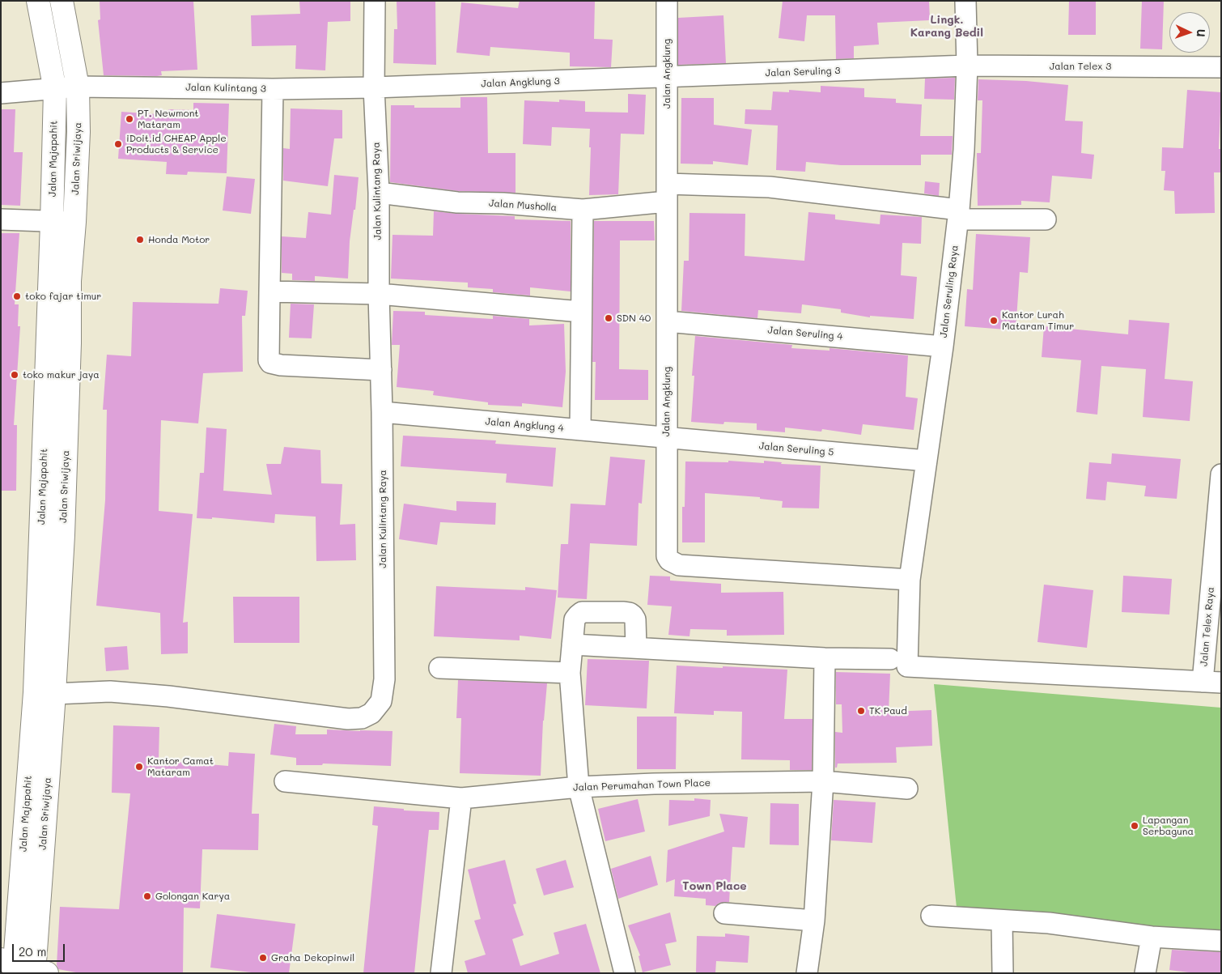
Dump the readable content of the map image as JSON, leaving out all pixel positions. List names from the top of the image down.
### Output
{
  "streets": {
    "main road": ["Jalan Majapahit", "Jalan Sriwijaya"],
    "street": [
      "Jalan Telex 3",
      "Jalan Seruling 3",
      "Jalan Angklung",
      "Jalan Angklung 3",
      "Jalan Kulintang 3",
      "Jalan Kulintang Raya",
      "Jalan Musholla",
      "Jalan Seruling Raya",
      "Jalan Seruling 4",
      "Jalan Angklung 4",
      "Jalan Seruling 5",
      "Jalan Telex Raya",
      "Jalan Perumahan Town Place"
    ]
  },
  "crossings": [
    ["Jalan Telex 3", "Jalan Seruling 3"],
    ["Jalan Telex 3", "Jalan Seruling Raya"],
    ["Jalan Seruling 3", "Jalan Angklung"],
    ["Jalan Seruling 3", "Jalan Angklung 3"],
    ["Jalan Angklung", "Jalan Angklung 3"],
    ["Jalan Angklung", "Jalan Musholla"],
    ["Jalan Angklung", "Jalan Seruling Raya"],
    ["Jalan Angklung", "Jalan Seruling 4"],
    ["Jalan Angklung", "Jalan Angklung 4"],
    ["Jalan Angklung", "Jalan Seruling 5"],
    ["Jalan Angklung 3", "Jalan Kulintang 3"],
    ["Jalan Angklung 3", "Jalan Kulintang Raya"],
    ["Jalan Kulintang 3", "Jalan Majapahit"],
    ["Jalan Kulintang 3", "Jalan Sriwijaya"],
    ["Jalan Kulintang 3", "Jalan Kulintang Raya"],
    ["Jalan Majapahit", "Jalan Sriwijaya"],
    ["Jalan Sriwijaya", "Jalan Kulintang Raya"],
    ["Jalan Kulintang Raya", "Jalan Musholla"],
    ["Jalan Kulintang Raya", "Jalan Angklung 4"],
    ["Jalan Musholla", "Jalan Seruling Raya"],
    ["Jalan Seruling Raya", "Jalan Seruling 4"],
    ["Jalan Seruling Raya", "Jalan Seruling 5"],
    ["Jalan Seruling Raya", "Jalan Telex Raya"],
    ["Jalan Angklung 4", "Jalan Seruling 5"]
  ],
  "districts": ["Lingk. Karang Bedil", "Town Place"],
  "places": [
    "PT. Newmont Mataram",
    "iDoit.id CHEAP Apple Products & Service",
    "Honda Motor",
    "toko fajar timur",
    "SDN 40",
    "Kantor Lurah Mataram Timur",
    "toko makur jaya",
    "TK Paud",
    "Kantor Camat Mataram",
    "Lapangan Serbaguna",
    "Golongan Karya",
    "Graha Dekopinwil"
  ],
  "scale_bar": "20 m",
  "north": "right"
}
